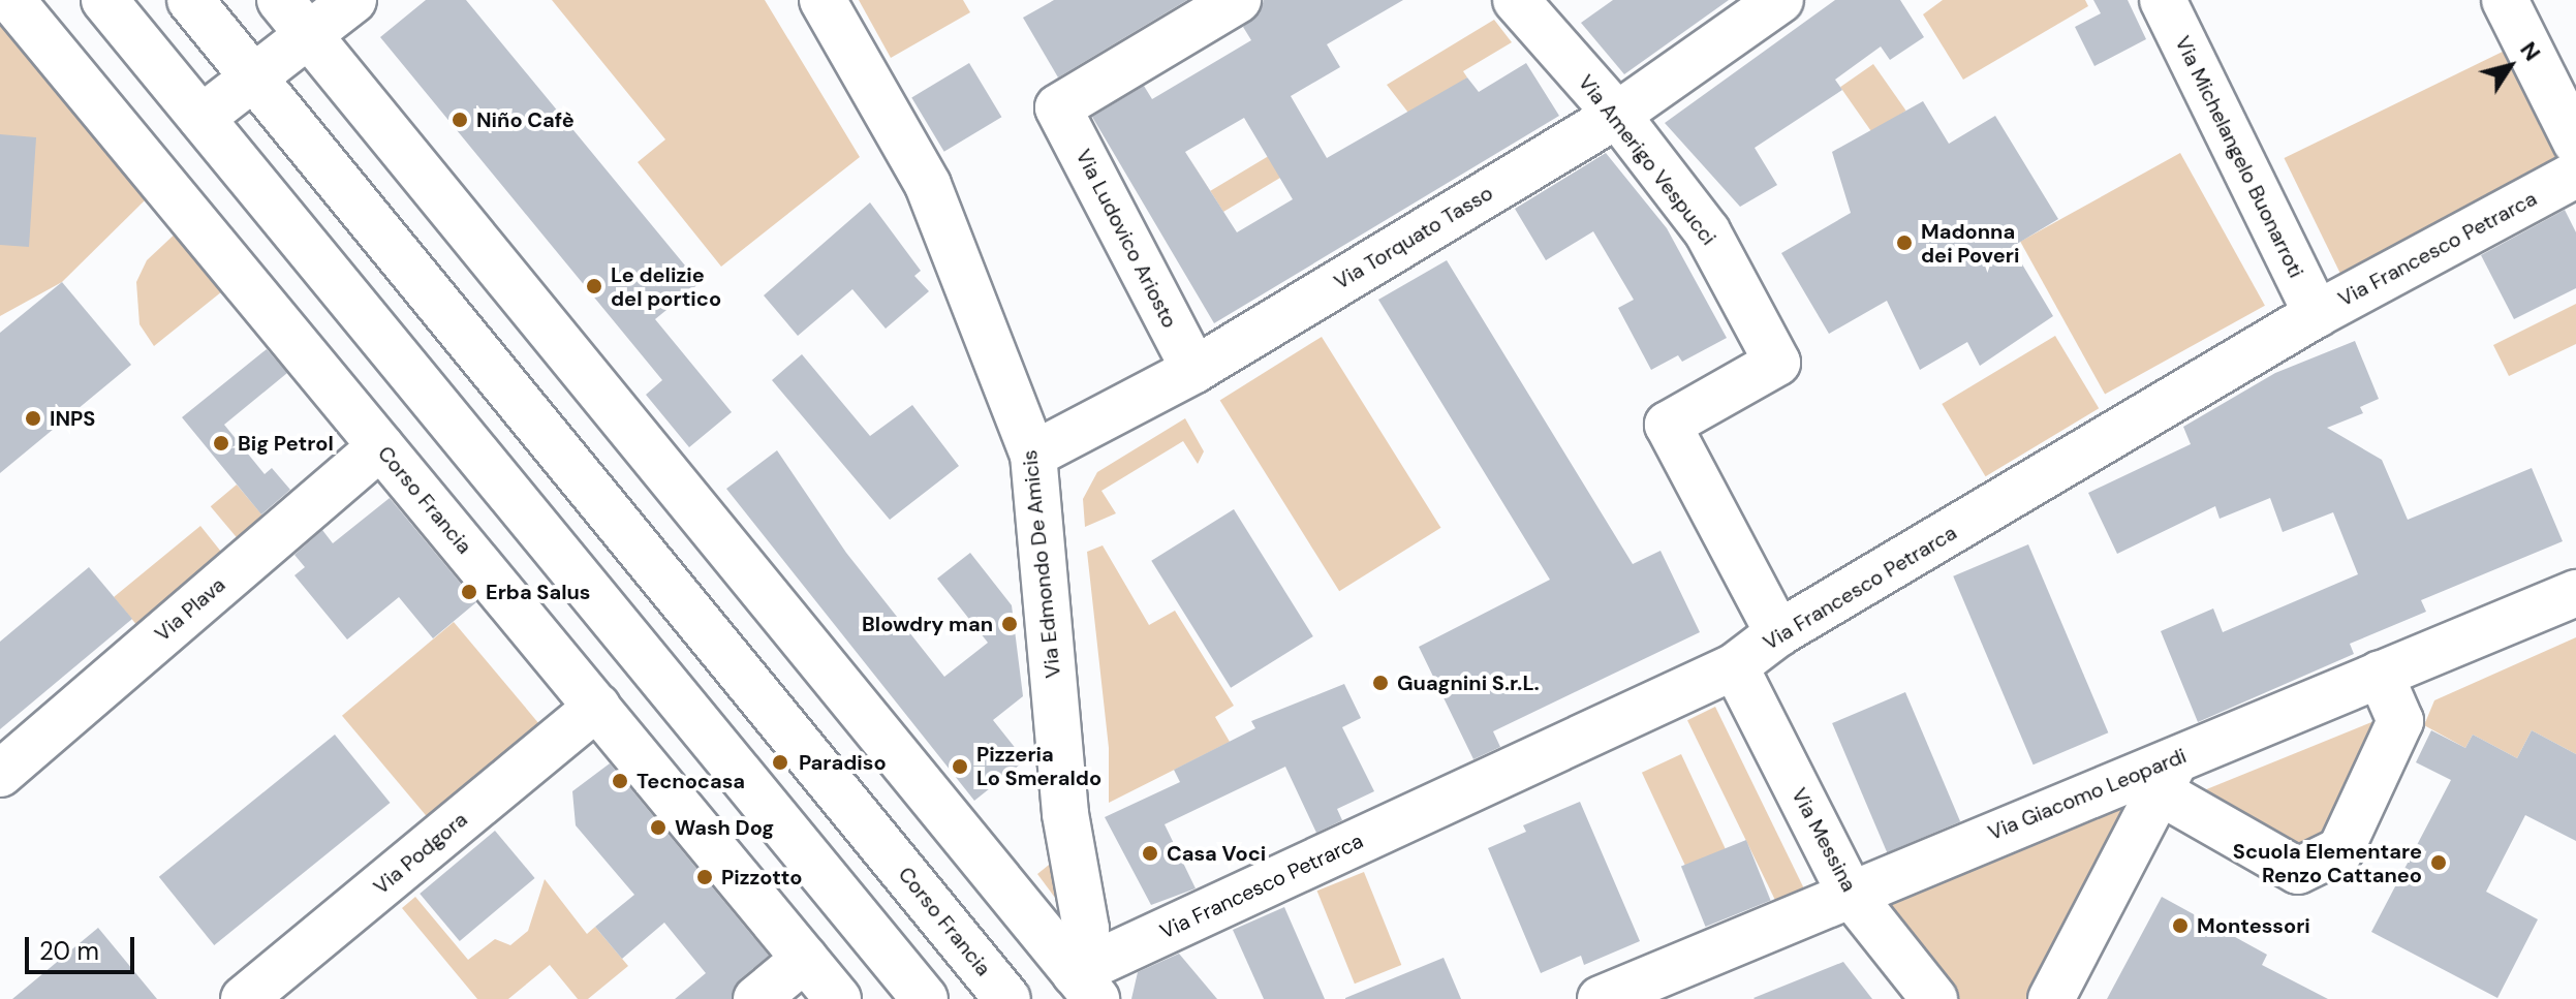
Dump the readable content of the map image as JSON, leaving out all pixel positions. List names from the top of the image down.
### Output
{
  "streets": {
    "street": [
      "Via Michelangelo Buonarroti",
      "Via Amerigo Vespucci",
      "Via Torquato Tasso",
      "Via Ludovico Ariosto",
      "Via Francesco Petrarca",
      "Corso Francia",
      "Via Edmondo De Amicis",
      "Via Plava",
      "Via Giacomo Leopardi",
      "Via Messina",
      "Via Podgora"
    ]
  },
  "crossings": [
    ["Via Michelangelo Buonarroti", "Via Francesco Petrarca"],
    ["Via Amerigo Vespucci", "Via Torquato Tasso"],
    ["Via Amerigo Vespucci", "Via Francesco Petrarca"],
    ["Via Torquato Tasso", "Via Ludovico Ariosto"],
    ["Via Torquato Tasso", "Via Edmondo De Amicis"],
    ["Via Francesco Petrarca", "Via Edmondo De Amicis"],
    ["Via Francesco Petrarca", "Via Messina"],
    ["Corso Francia", "Via Plava"],
    ["Corso Francia", "Via Podgora"],
    ["Via Giacomo Leopardi", "Via Messina"]
  ],
  "places": [
    "Niño Cafè",
    "Madonna dei Poveri",
    "Le delizie del portico",
    "INPS",
    "Big Petrol",
    "Erba Salus",
    "Blowdry man",
    "Guagnini S.r.L.",
    "Paradiso",
    "Pizzeria Lo Smeraldo",
    "Tecnocasa",
    "Wash Dog",
    "Casa Voci",
    "Scuola Elementare Renzo Cattaneo",
    "Pizzotto",
    "Montessori"
  ],
  "scale_bar": "20 m",
  "north": "top right"
}
